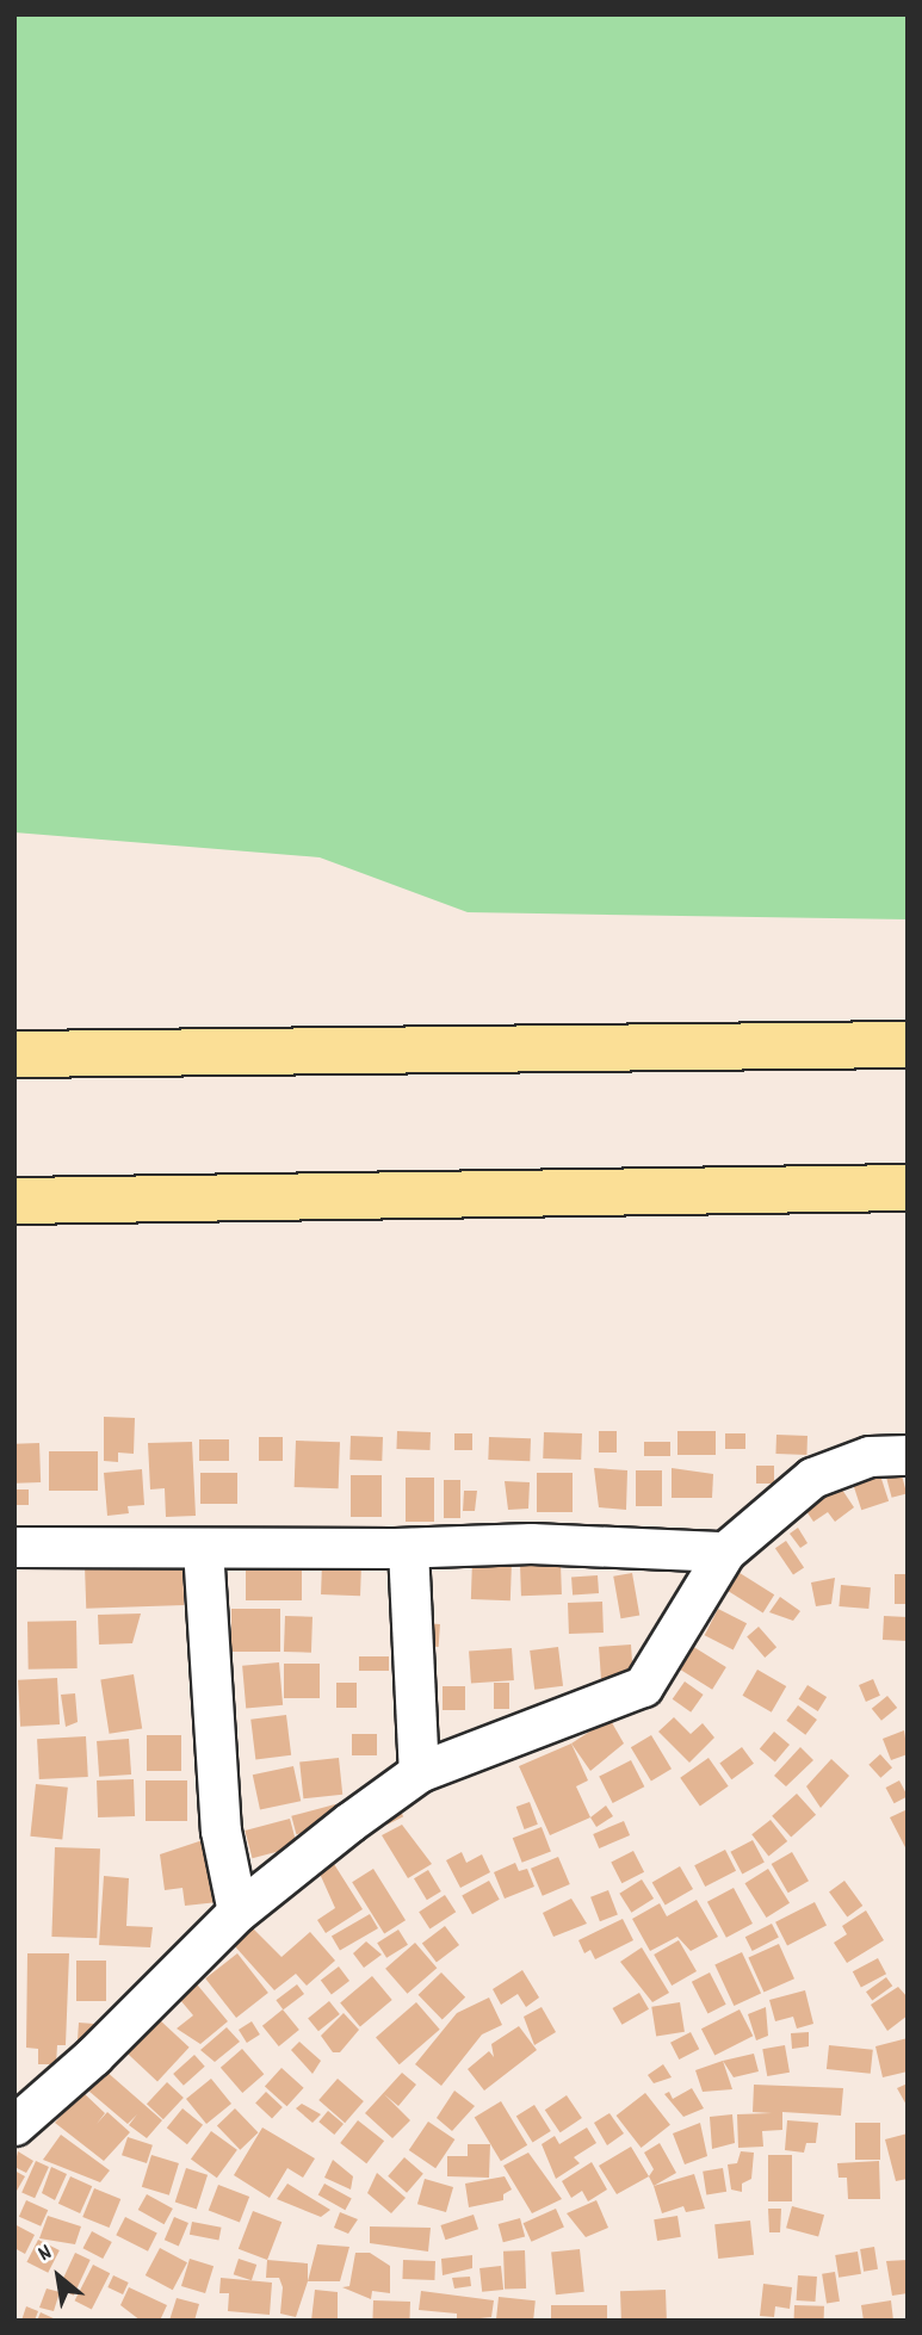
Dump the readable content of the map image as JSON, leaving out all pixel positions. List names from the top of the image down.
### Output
{
  "north": "top left"
}
